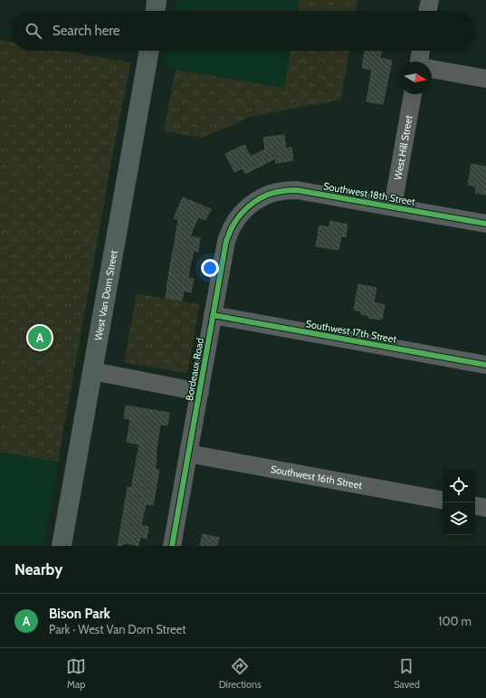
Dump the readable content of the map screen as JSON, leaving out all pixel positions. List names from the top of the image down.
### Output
{
  "streets": {
    "main road": ["West Van Dorn Street"],
    "street": [
      "West Hill Street",
      "Southwest 18th Street",
      "Southwest 17th Street",
      "Bordeaux Road",
      "Southwest 16th Street"
    ]
  },
  "crossings": [
    ["West Hill Street", "Southwest 18th Street"],
    ["Southwest 18th Street", "Bordeaux Road"],
    ["Southwest 17th Street", "Bordeaux Road"],
    ["Bordeaux Road", "Southwest 16th Street"]
  ],
  "north": "right",
  "page": {
    "search": "Search here",
    "pins": "A",
    "heading": "Nearby",
    "list": [
      {
        "mark": "A",
        "name": "Bison Park",
        "note": "Park · West Van Dorn Street",
        "value": "100 m"
      }
    ],
    "nav": ["Map", "Directions", "Saved"]
  }
}
